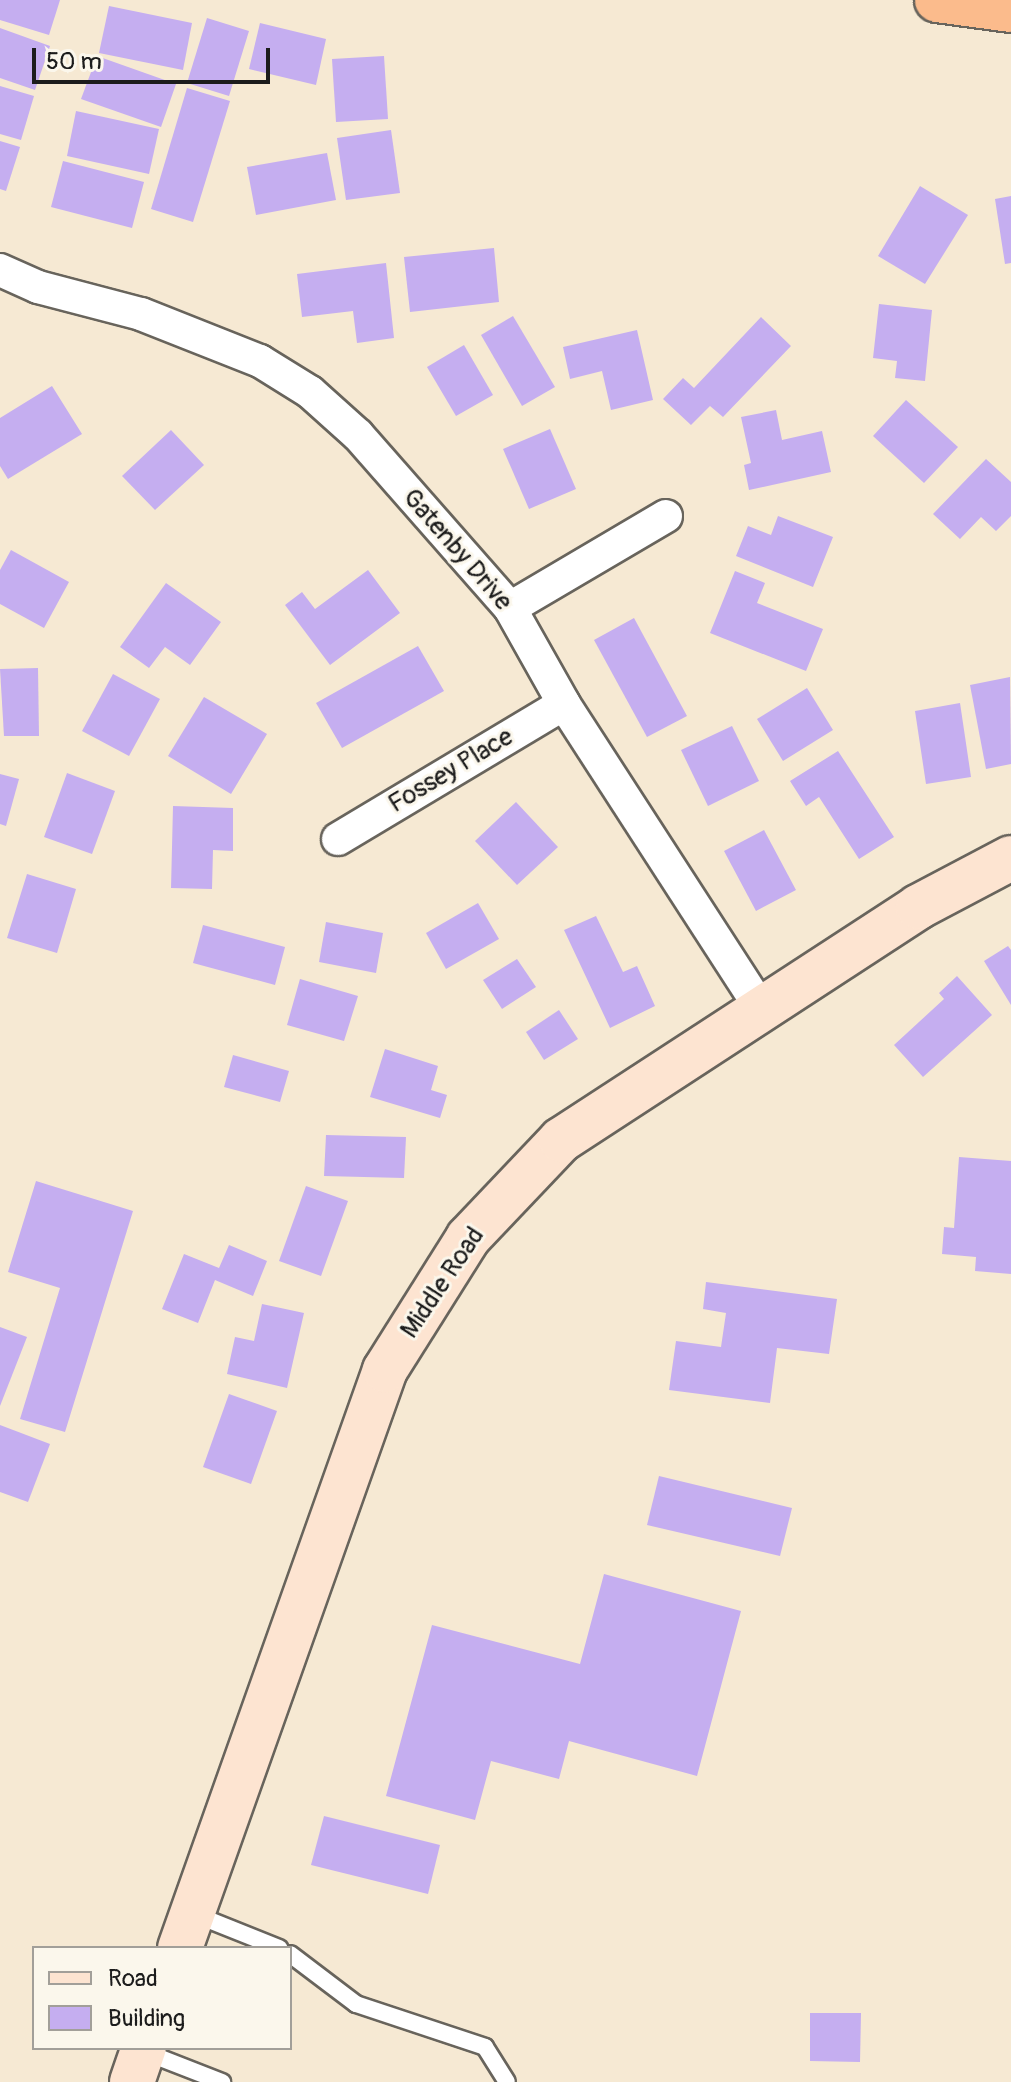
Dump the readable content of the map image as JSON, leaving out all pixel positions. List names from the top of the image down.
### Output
{
  "streets": {
    "main road": ["Middle Road"],
    "street": ["Gatenby Drive", "Fossey Place"]
  },
  "crossings": [
    ["Gatenby Drive", "Fossey Place"],
    ["Gatenby Drive", "Middle Road"]
  ],
  "legend": ["Road", "Building"],
  "scale_bar": "50 m"
}
